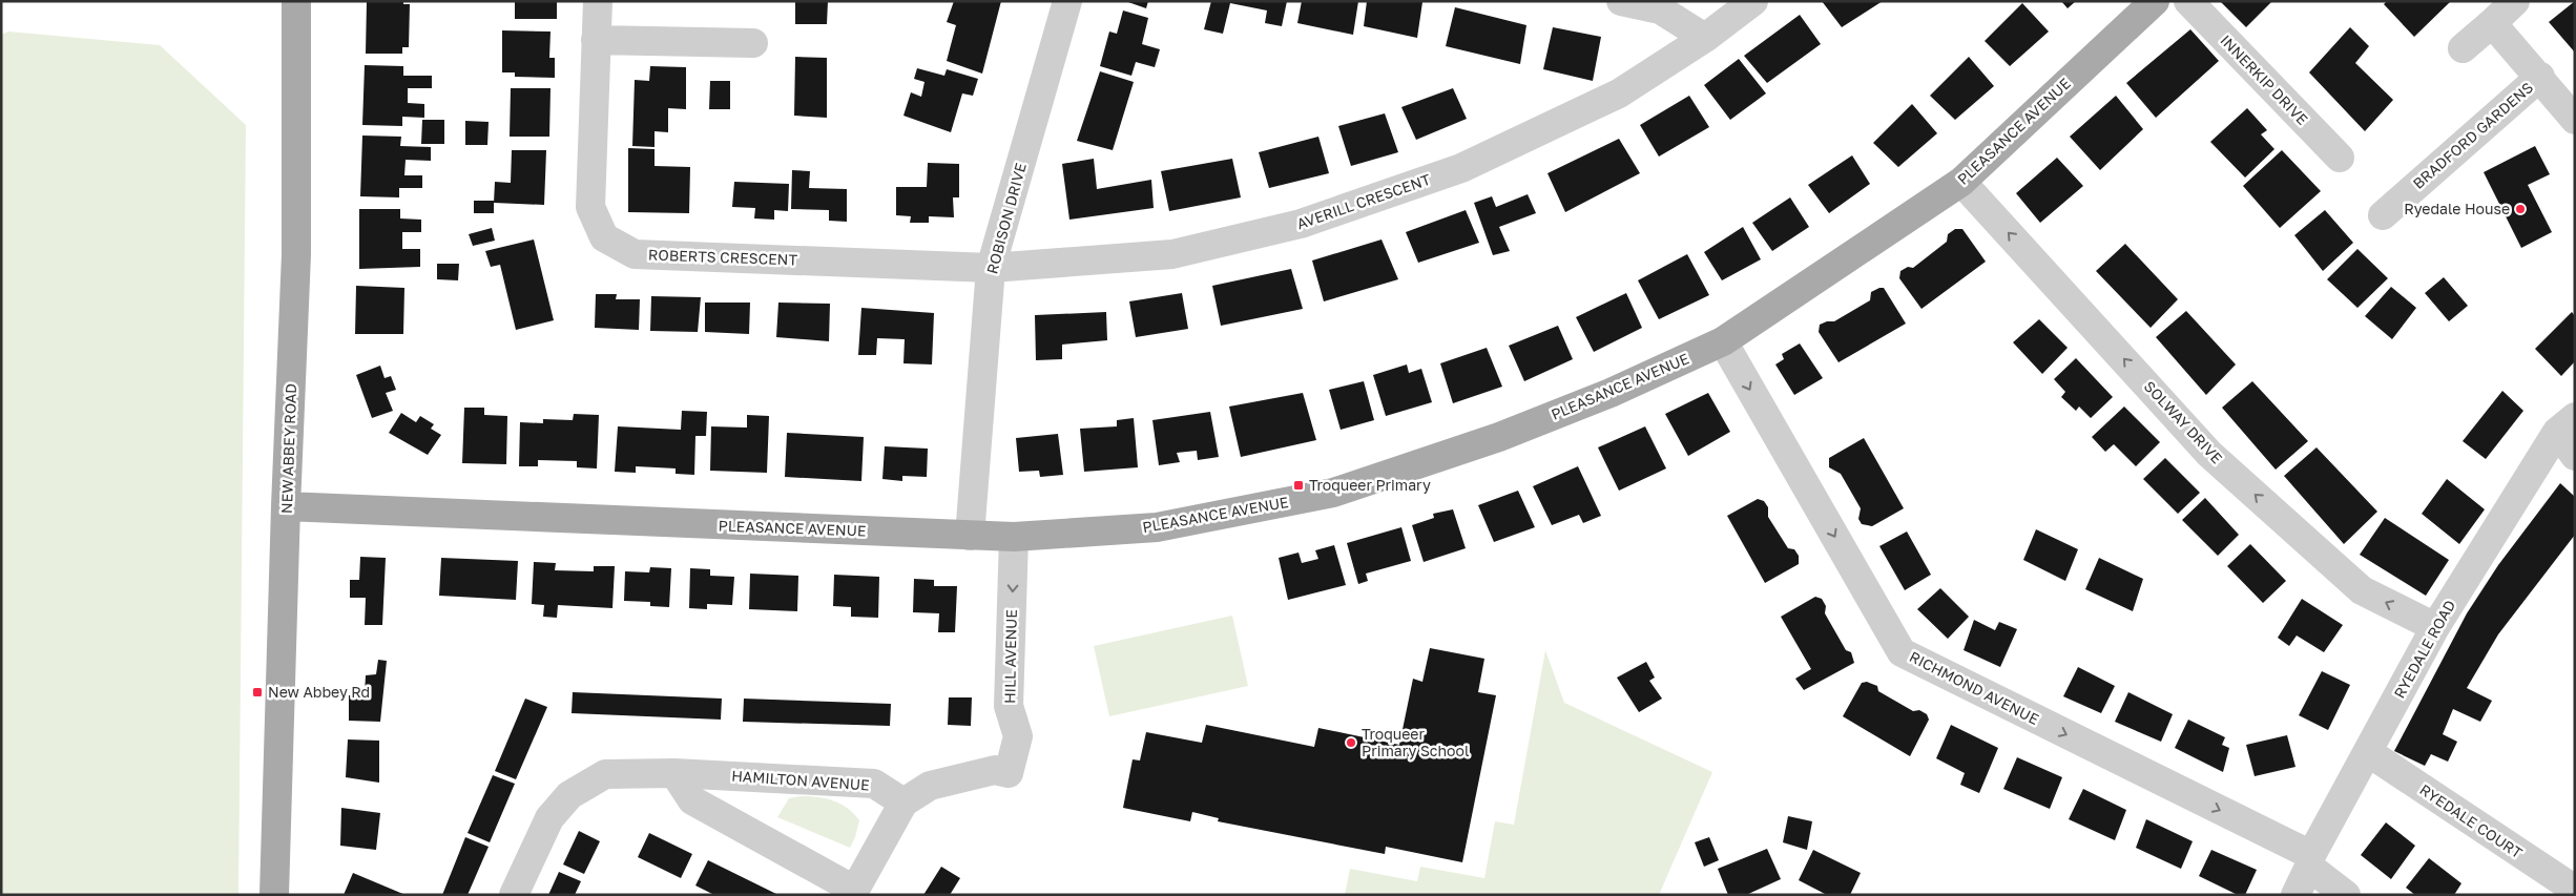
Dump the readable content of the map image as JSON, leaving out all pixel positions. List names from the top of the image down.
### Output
{
  "streets": {
    "main road": ["PLEASANCE AVENUE", "NEW ABBEY ROAD"],
    "street": [
      "INNERKIP DRIVE",
      "BRADFORD GARDENS",
      "AVERILL CRESCENT",
      "ROBISON DRIVE",
      "ROBERTS CRESCENT",
      "SOLWAY DRIVE",
      "RYEDALE ROAD",
      "HILL AVENUE",
      "RICHMOND AVENUE",
      "HAMILTON AVENUE",
      "RYEDALE COURT"
    ]
  },
  "crossings": [
    ["PLEASANCE AVENUE", "ROBISON DRIVE"],
    ["PLEASANCE AVENUE", "SOLWAY DRIVE"],
    ["PLEASANCE AVENUE", "NEW ABBEY ROAD"],
    ["PLEASANCE AVENUE", "HILL AVENUE"],
    ["PLEASANCE AVENUE", "RICHMOND AVENUE"],
    ["AVERILL CRESCENT", "ROBISON DRIVE"],
    ["AVERILL CRESCENT", "ROBERTS CRESCENT"],
    ["ROBISON DRIVE", "ROBERTS CRESCENT"],
    ["SOLWAY DRIVE", "RYEDALE ROAD"],
    ["RYEDALE ROAD", "RICHMOND AVENUE"],
    ["RYEDALE ROAD", "RYEDALE COURT"],
    ["HILL AVENUE", "HAMILTON AVENUE"]
  ],
  "one_way": ["SOLWAY DRIVE", "HILL AVENUE", "RICHMOND AVENUE"],
  "places": {
    "other": ["Ryedale House", "Troqueer Primary School"],
    "transit": ["Troqueer Primary", "New Abbey Rd"]
  }
}
